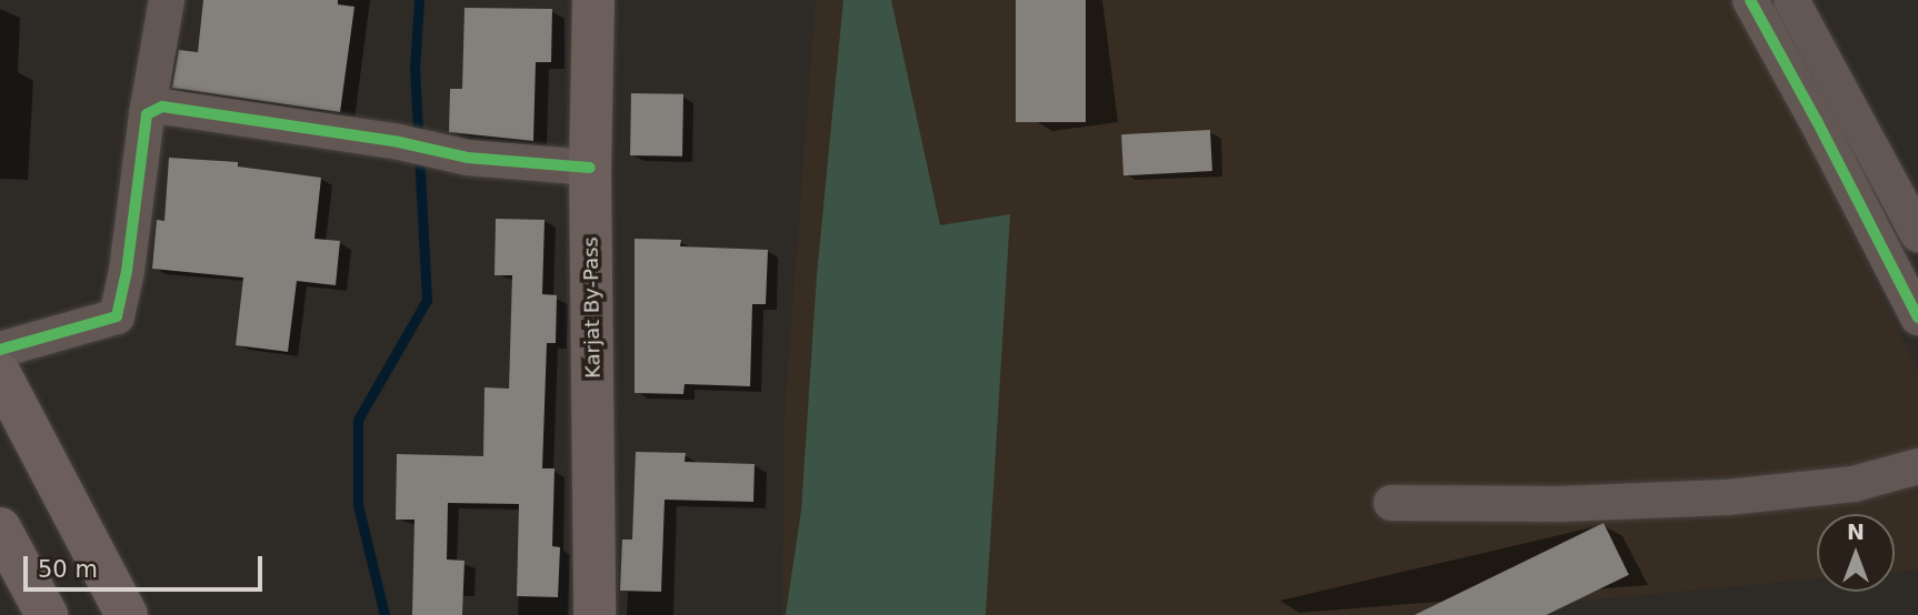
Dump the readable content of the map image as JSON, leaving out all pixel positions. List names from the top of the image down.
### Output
{
  "streets": {
    "main road": ["Karjat By-Pass"]
  },
  "scale_bar": "50 m",
  "north": "top"
}
